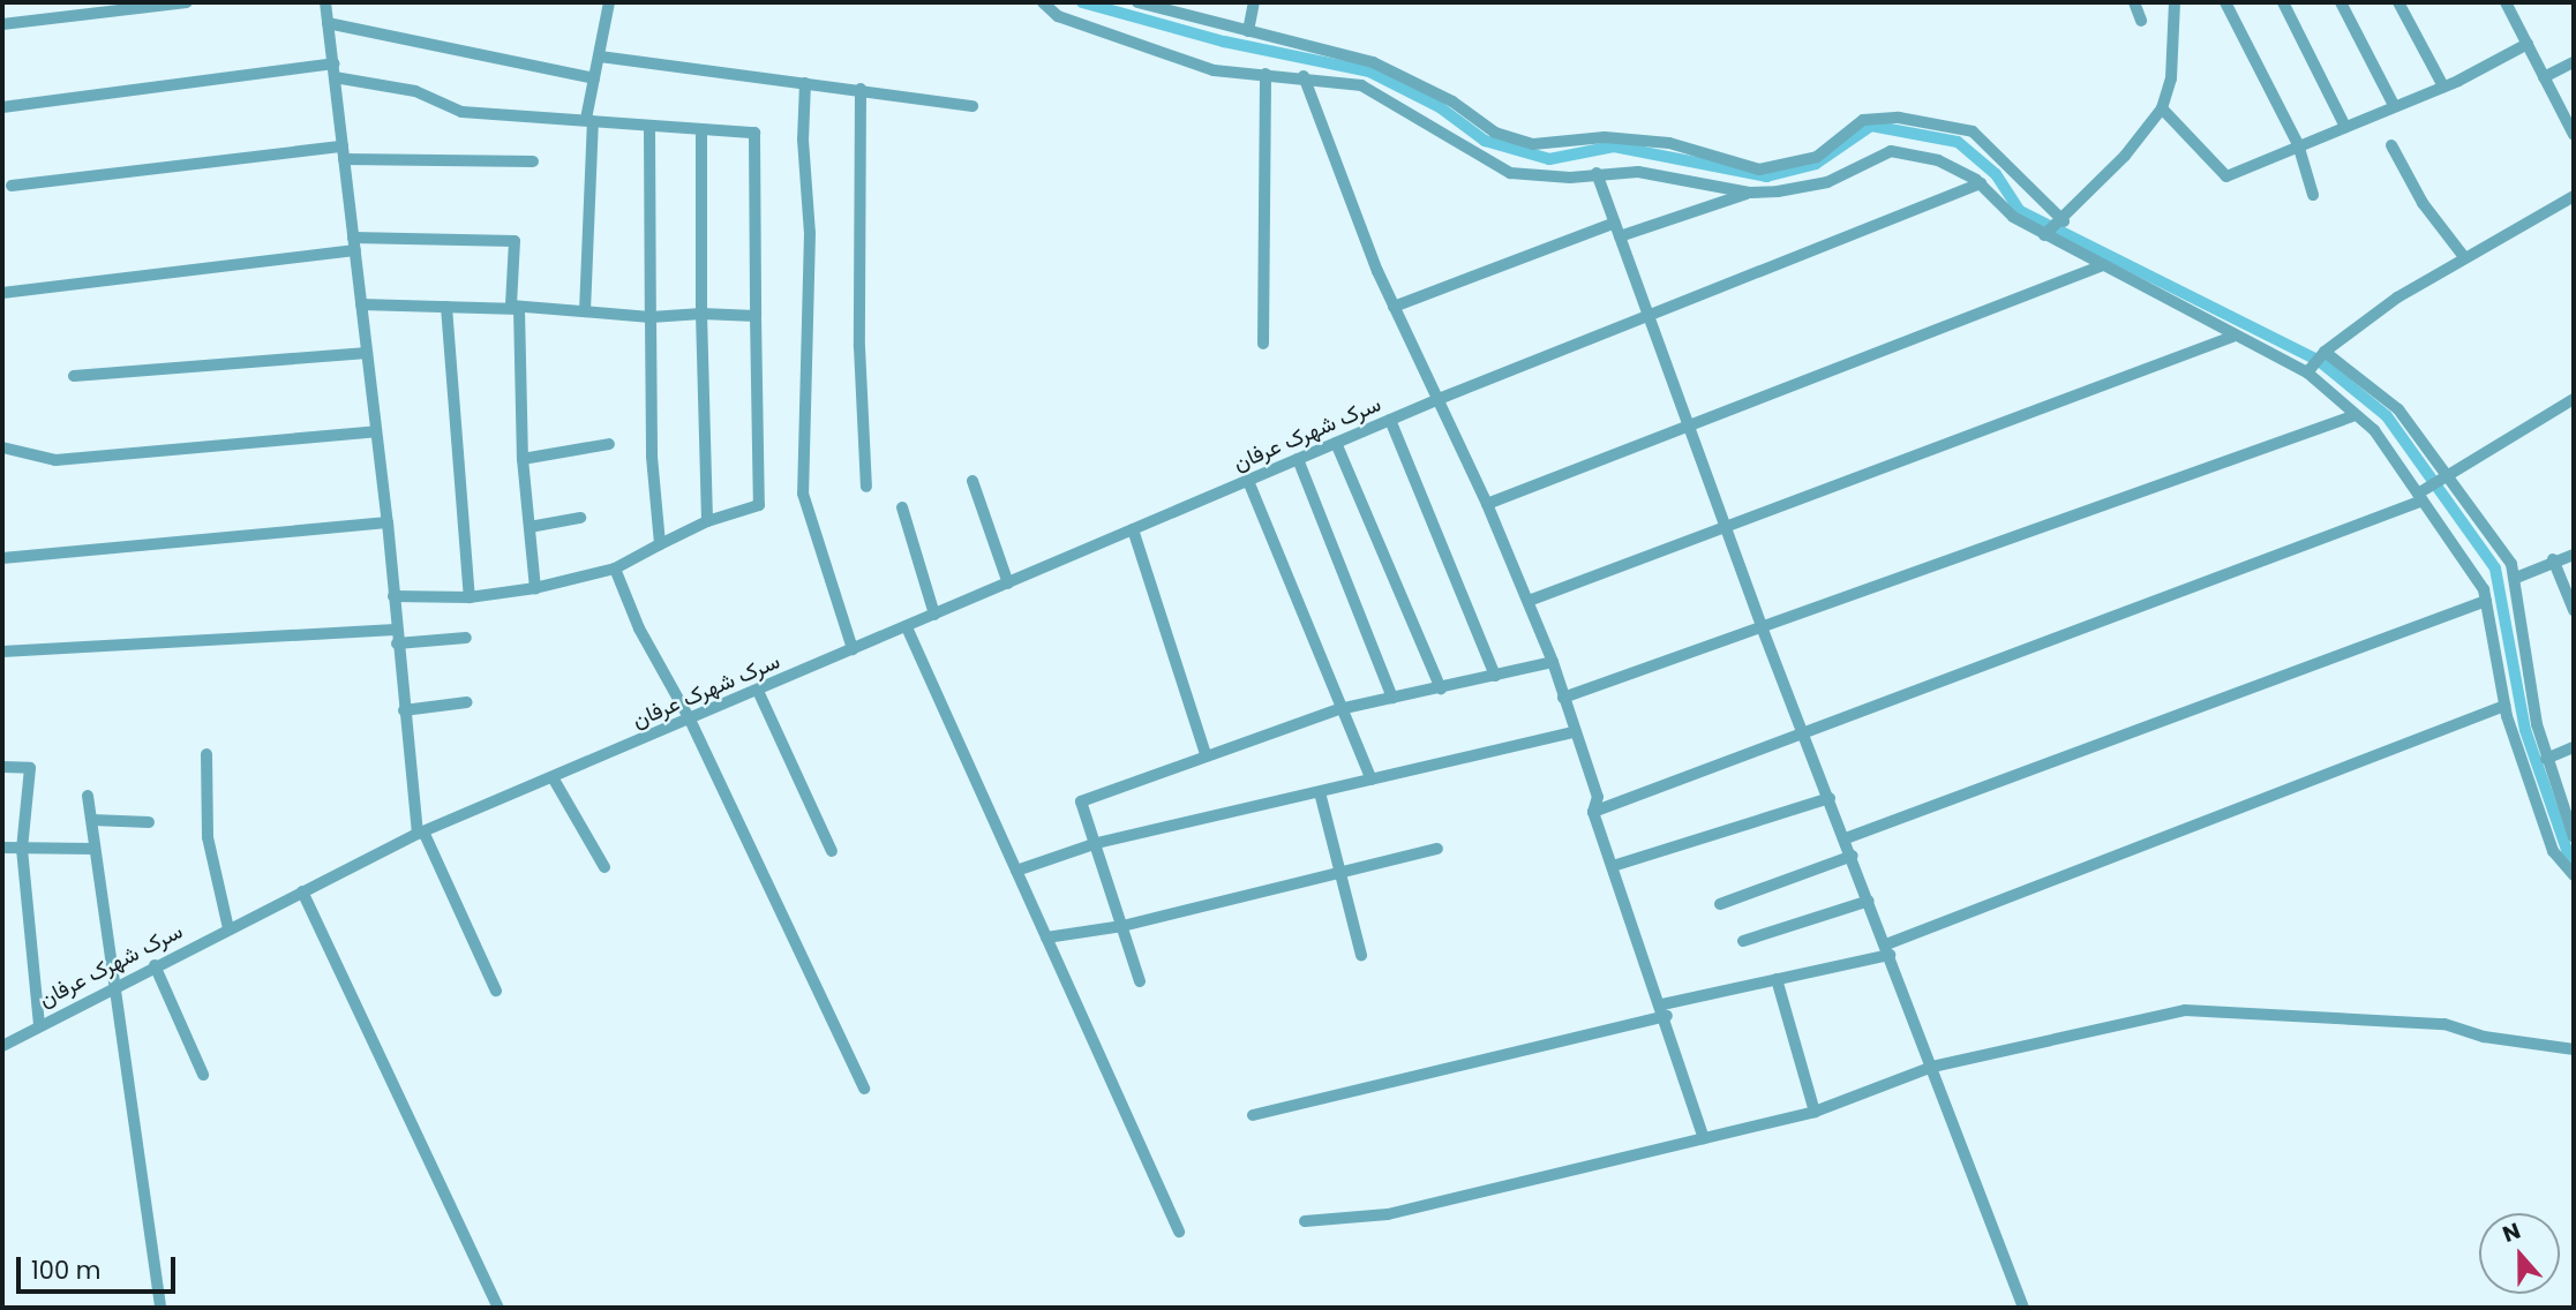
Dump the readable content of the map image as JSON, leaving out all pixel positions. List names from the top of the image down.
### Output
{
  "streets": {
    "street": ["سرک شهرک عرفان"]
  },
  "scale_bar": "100 m",
  "north": "top"
}
